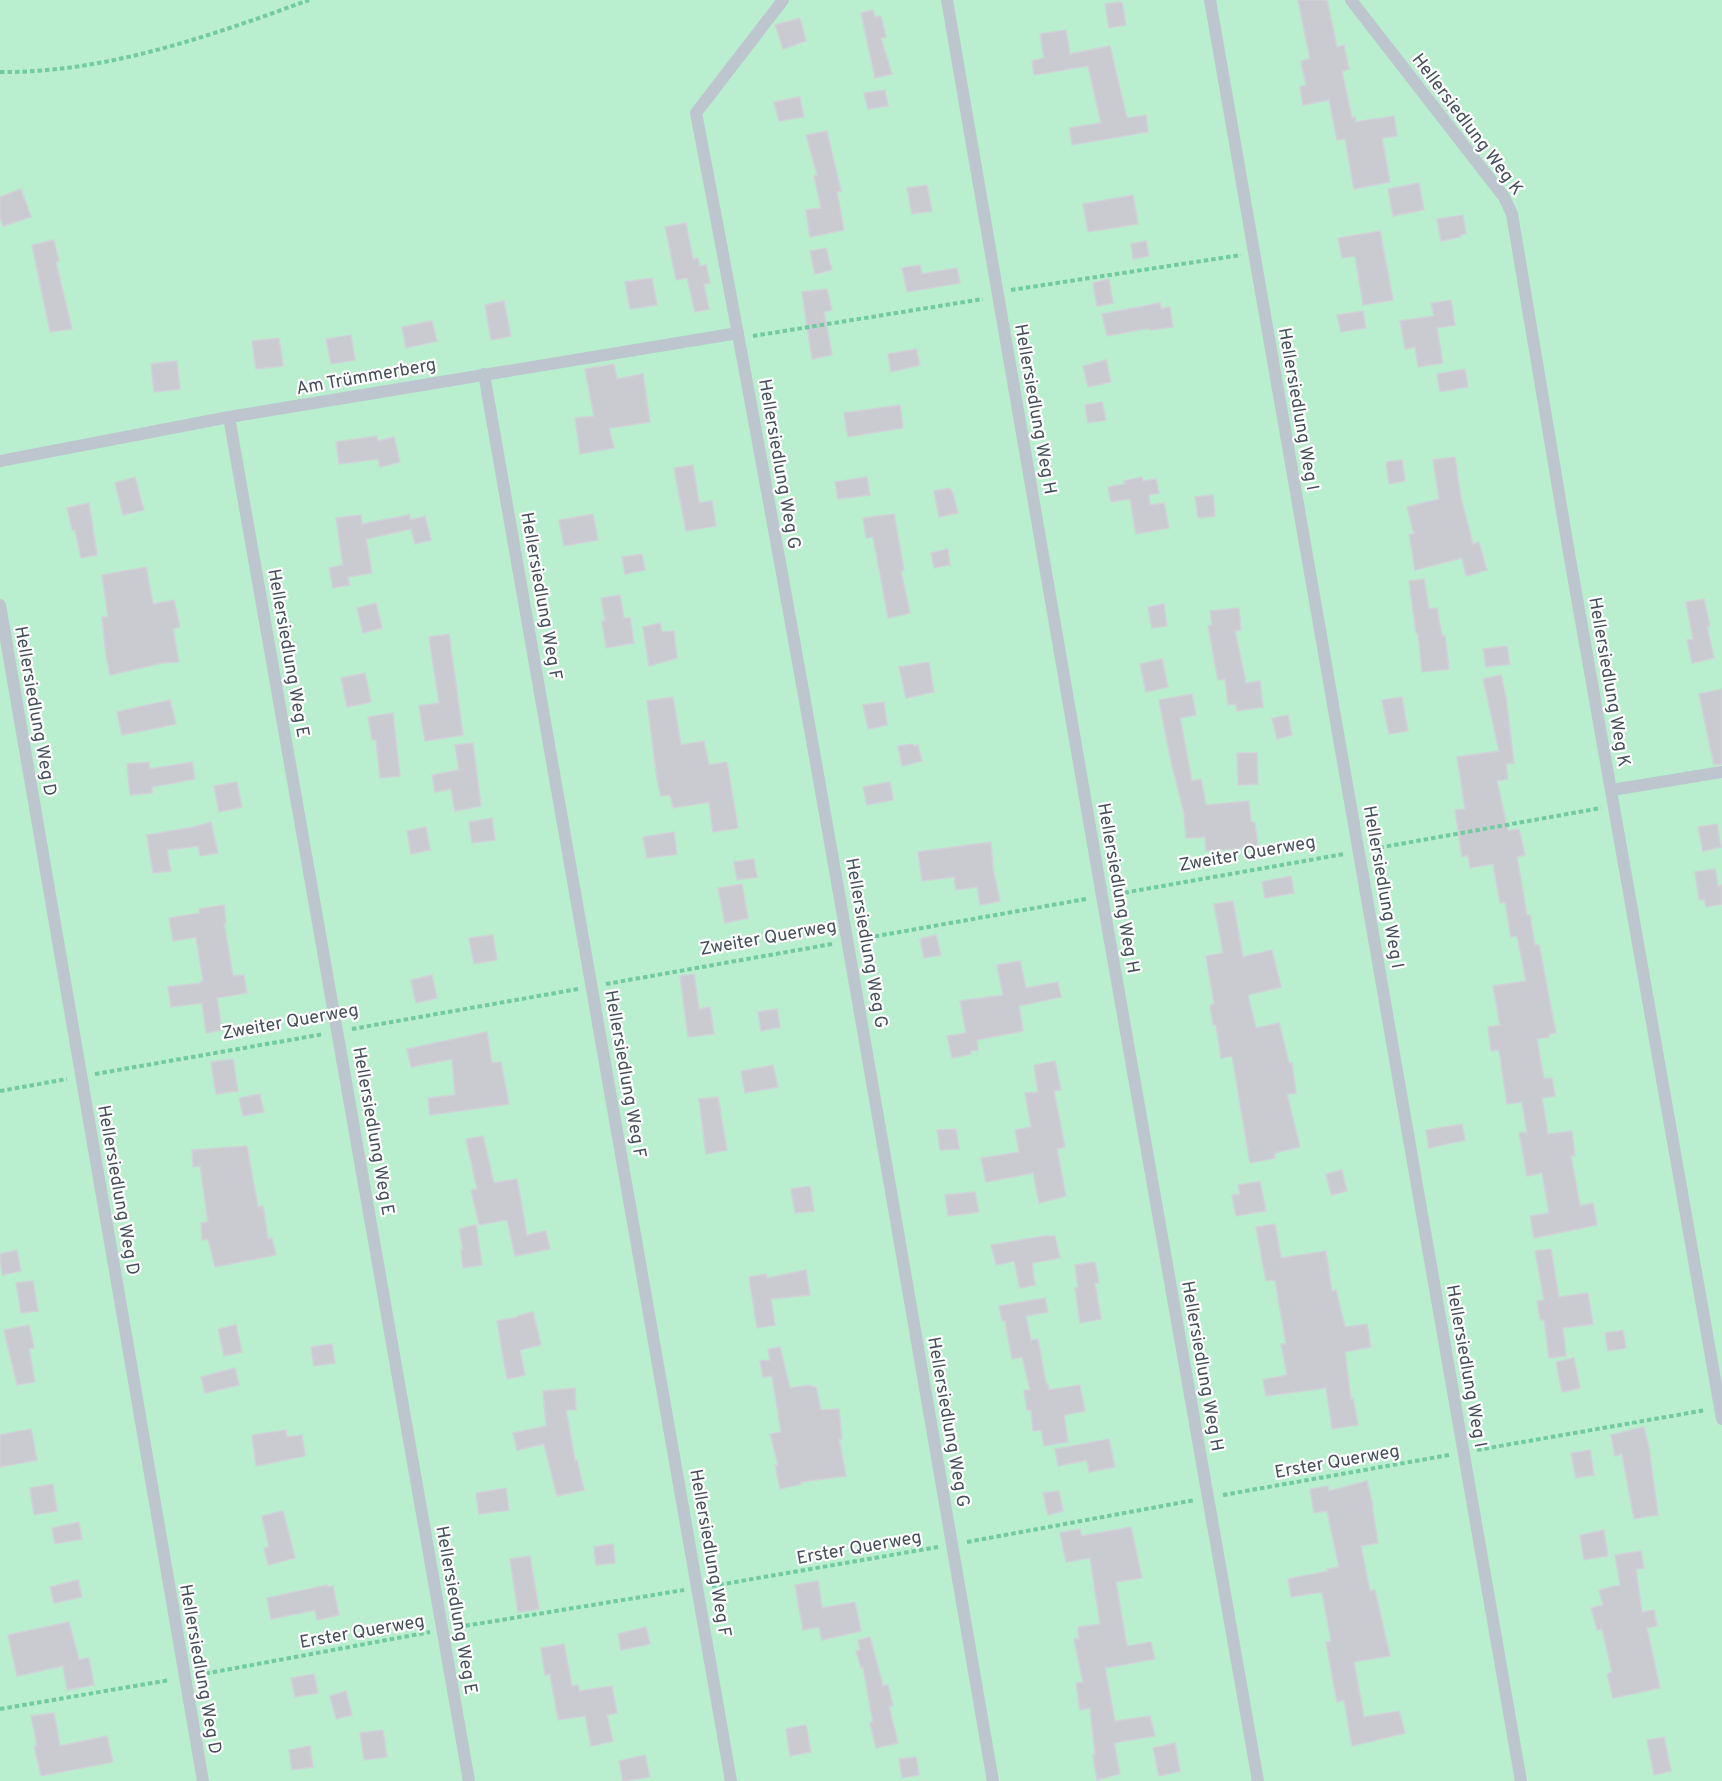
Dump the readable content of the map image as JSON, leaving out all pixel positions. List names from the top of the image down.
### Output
{
  "streets": {
    "lane": [
      "Hellersiedlung Weg K",
      "Am Trümmerberg",
      "Hellersiedlung Weg H",
      "Hellersiedlung Weg I",
      "Hellersiedlung Weg G",
      "Hellersiedlung Weg F",
      "Hellersiedlung Weg E",
      "Hellersiedlung Weg D"
    ],
    "path": ["Zweiter Querweg", "Erster Querweg"]
  },
  "crossings": [
    ["Hellersiedlung Weg K", "Zweiter Querweg"],
    ["Hellersiedlung Weg K", "Erster Querweg"],
    ["Am Trümmerberg", "Hellersiedlung Weg G"],
    ["Am Trümmerberg", "Hellersiedlung Weg F"],
    ["Am Trümmerberg", "Hellersiedlung Weg E"],
    ["Hellersiedlung Weg H", "Zweiter Querweg"],
    ["Hellersiedlung Weg H", "Erster Querweg"],
    ["Hellersiedlung Weg I", "Zweiter Querweg"],
    ["Hellersiedlung Weg I", "Erster Querweg"],
    ["Hellersiedlung Weg G", "Zweiter Querweg"],
    ["Hellersiedlung Weg G", "Erster Querweg"],
    ["Hellersiedlung Weg F", "Zweiter Querweg"],
    ["Hellersiedlung Weg F", "Erster Querweg"],
    ["Hellersiedlung Weg E", "Zweiter Querweg"],
    ["Hellersiedlung Weg E", "Erster Querweg"],
    ["Hellersiedlung Weg D", "Zweiter Querweg"],
    ["Hellersiedlung Weg D", "Erster Querweg"]
  ]
}
